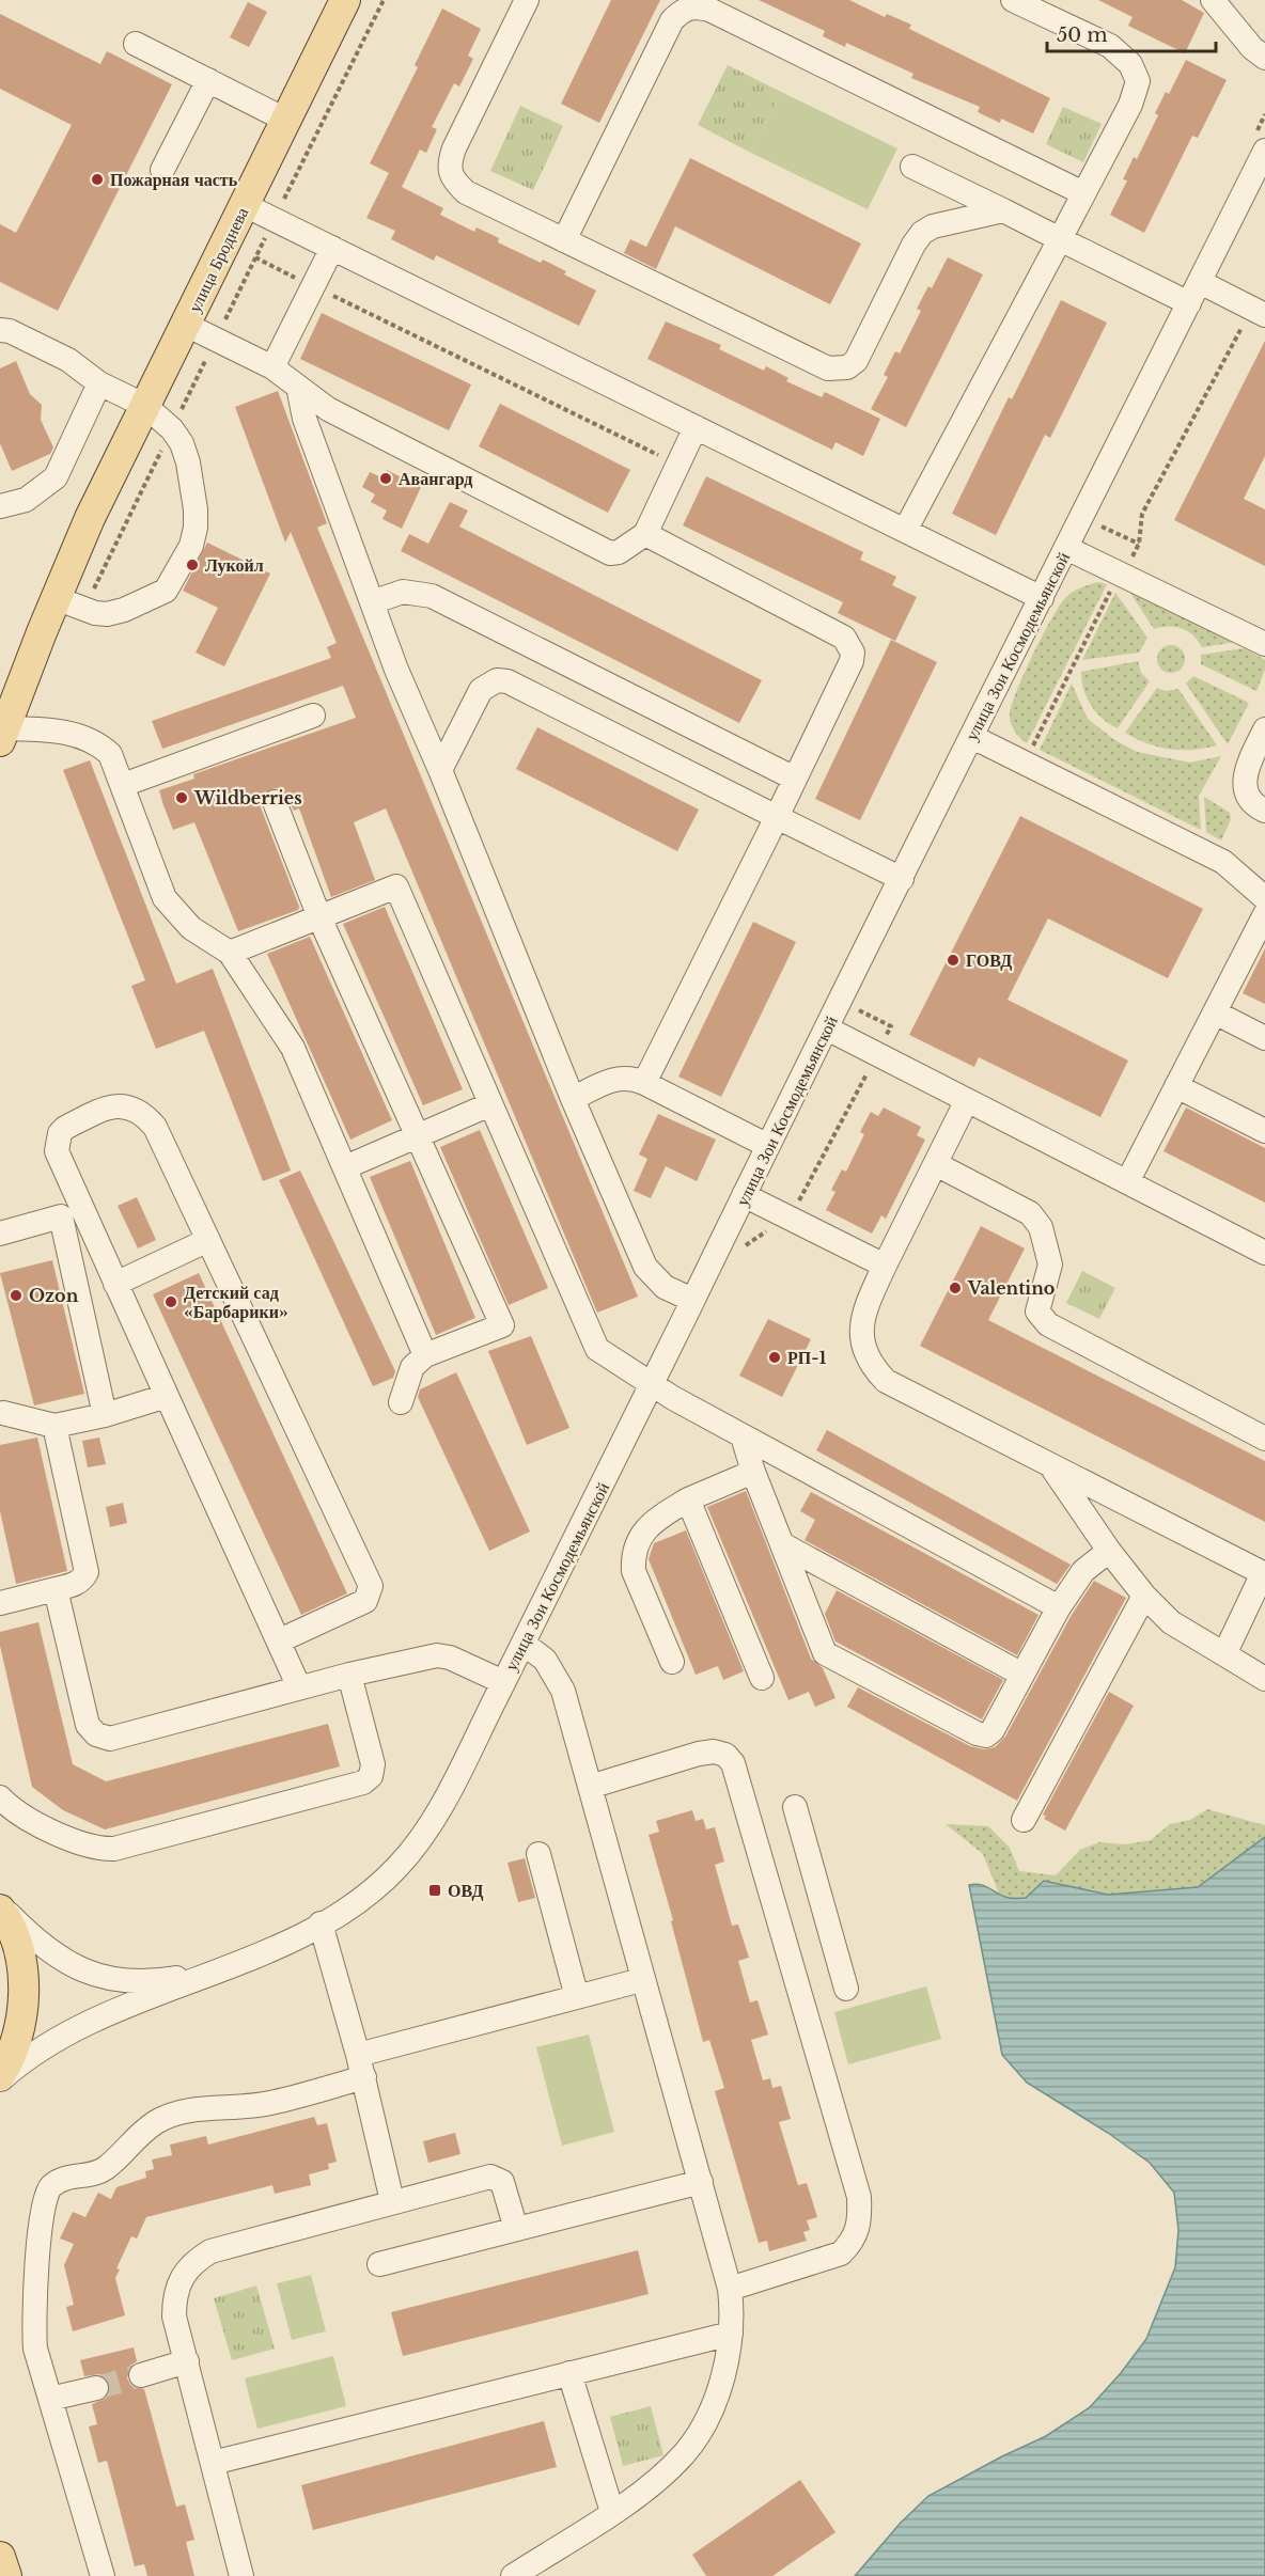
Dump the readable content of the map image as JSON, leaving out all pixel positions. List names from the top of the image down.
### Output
{
  "streets": {
    "main road": ["улица Броднева"],
    "street": ["улица Зои Космодемьянской"]
  },
  "places": {
    "other": [
      "Пожарная часть",
      "Авангард",
      "Лукойл",
      "Wildberries",
      "ГОВД",
      "Valentino",
      "Ozon",
      "Детский сад «Барбарики»",
      "РП-1"
    ],
    "transit": ["ОВД"]
  },
  "scale_bar": "50 m"
}
